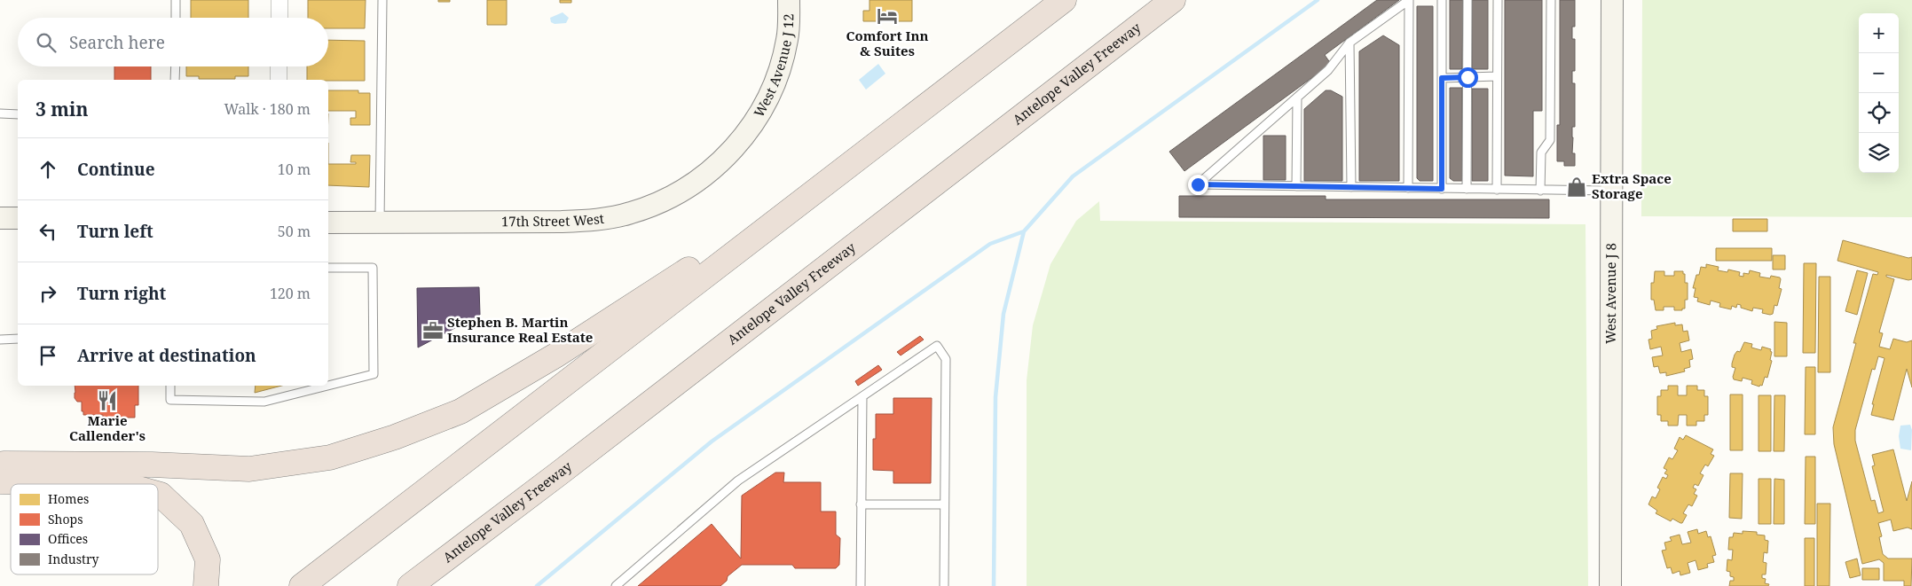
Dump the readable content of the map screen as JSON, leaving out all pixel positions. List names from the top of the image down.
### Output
{
  "streets": {
    "highway": ["Antelope Valley Freeway"],
    "street": ["West Avenue J 12", "17th Street West", "West Avenue J 8"]
  },
  "crossings": [
    ["West Avenue J 12", "17th Street West"]
  ],
  "places": {
    "hotel": ["Comfort Inn & Suites"],
    "shop": ["Extra Space Storage"],
    "office": ["Stephen B. Martin Insurance Real Estate"],
    "restaurant": ["Marie Callender's"]
  },
  "legend": [
    "Homes",
    "Shops",
    "Offices",
    "Industry"
  ],
  "page": {
    "map_buttons": ["+", "−"],
    "search": "Search here",
    "heading": ["3 min", "Walk · 180 m"],
    "list": [
      ["Continue", "10 m"],
      ["Turn left", "50 m"],
      ["Turn right", "120 m"],
      "Arrive at destination"
    ]
  }
}
